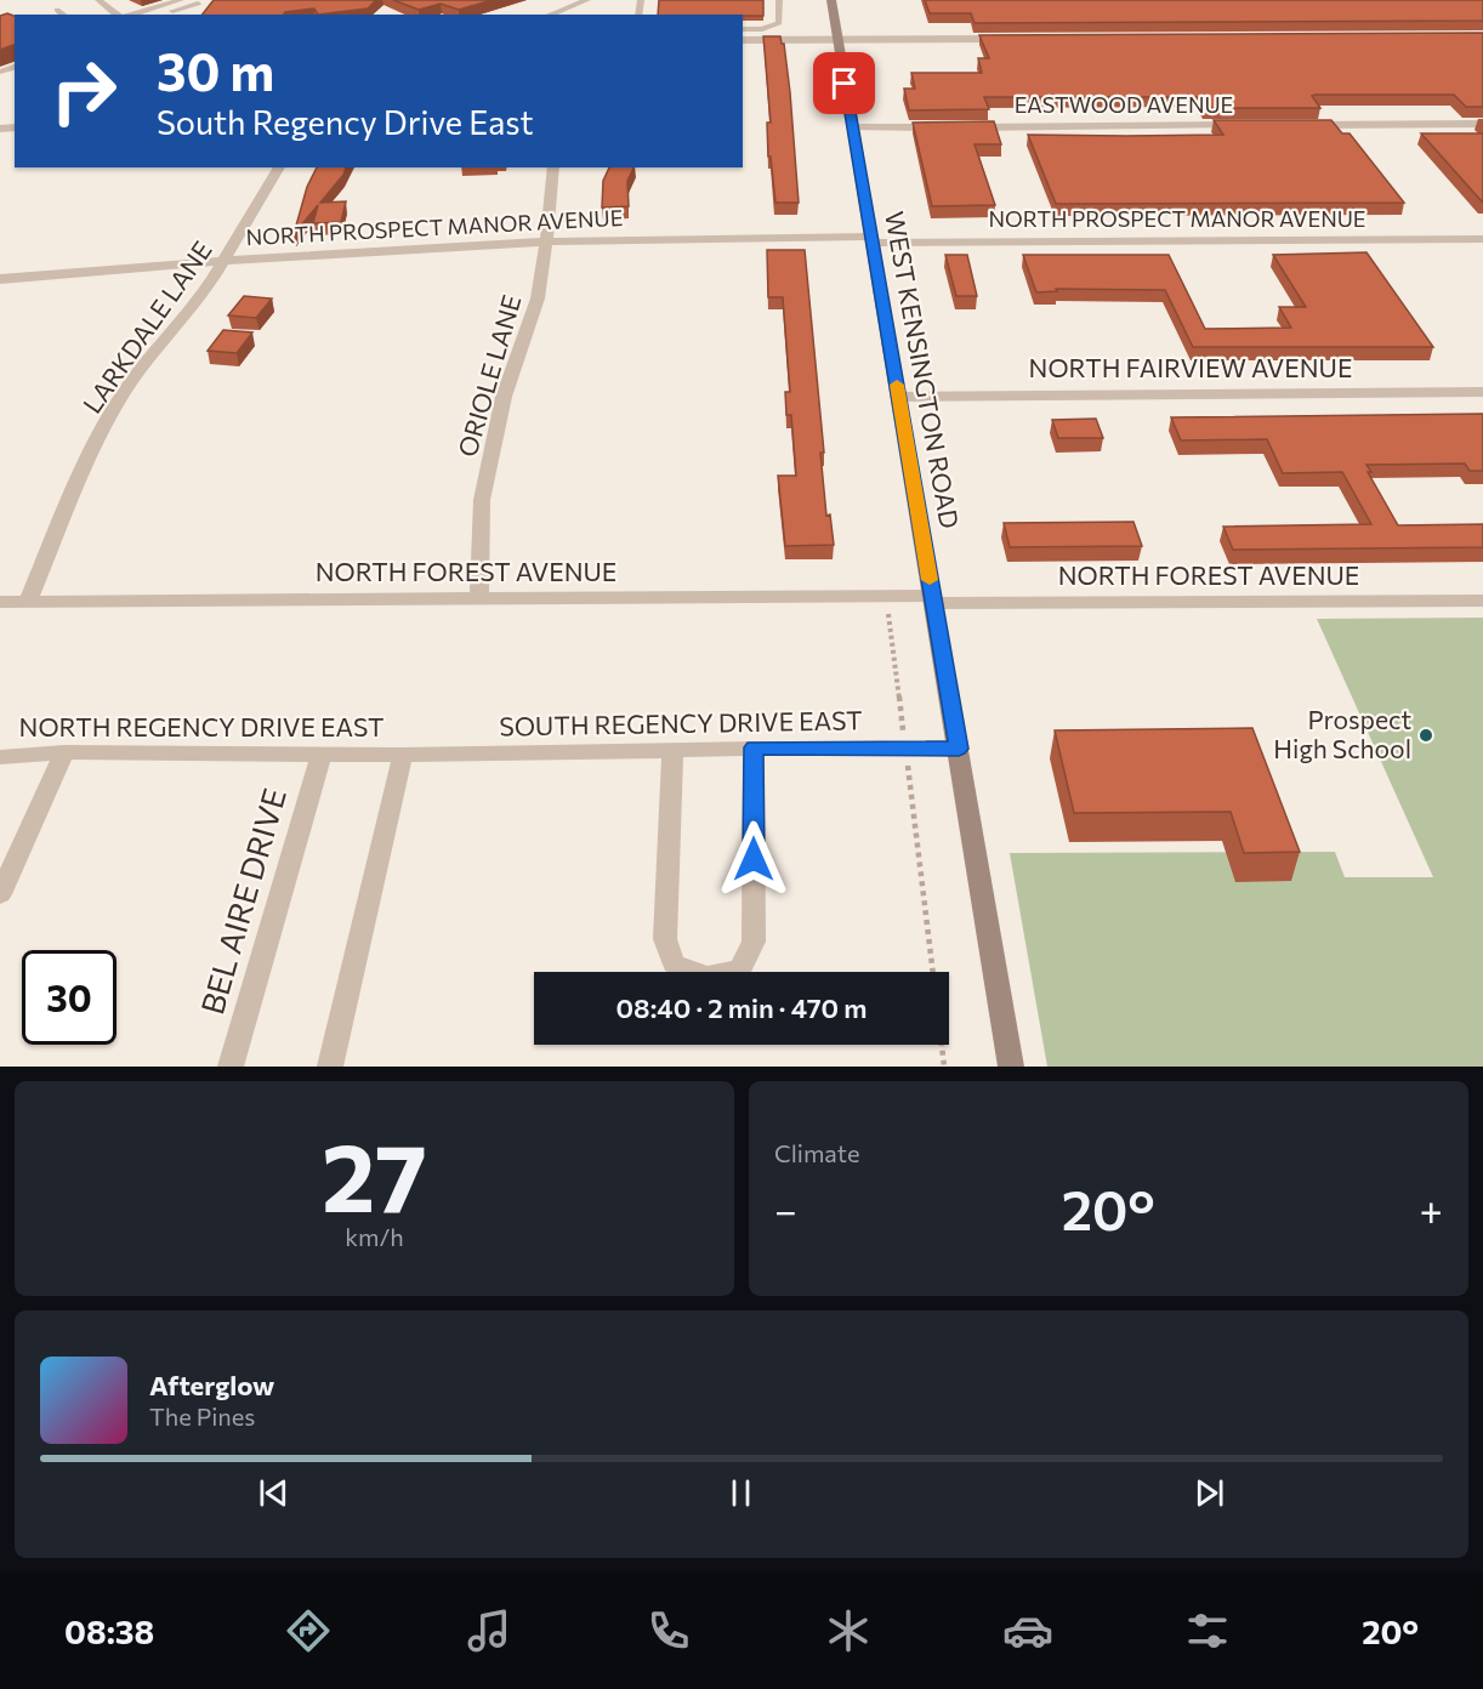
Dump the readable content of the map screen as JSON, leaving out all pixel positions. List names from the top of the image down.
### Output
{
  "streets": {
    "main road": ["WEST KENSINGTON ROAD"],
    "street": [
      "EASTWOOD AVENUE",
      "NORTH PROSPECT MANOR AVENUE",
      "LARKDALE LANE",
      "NORTH FAIRVIEW AVENUE",
      "ORIOLE LANE",
      "NORTH FOREST AVENUE",
      "SOUTH REGENCY DRIVE EAST",
      "NORTH REGENCY DRIVE EAST",
      "BEL AIRE DRIVE"
    ]
  },
  "crossings": [
    ["EASTWOOD AVENUE", "WEST KENSINGTON ROAD"],
    ["NORTH PROSPECT MANOR AVENUE", "LARKDALE LANE"],
    ["NORTH PROSPECT MANOR AVENUE", "WEST KENSINGTON ROAD"],
    ["NORTH PROSPECT MANOR AVENUE", "ORIOLE LANE"],
    ["LARKDALE LANE", "NORTH FOREST AVENUE"],
    ["NORTH FAIRVIEW AVENUE", "WEST KENSINGTON ROAD"],
    ["WEST KENSINGTON ROAD", "NORTH FOREST AVENUE"],
    ["WEST KENSINGTON ROAD", "SOUTH REGENCY DRIVE EAST"],
    ["ORIOLE LANE", "NORTH FOREST AVENUE"],
    ["SOUTH REGENCY DRIVE EAST", "NORTH REGENCY DRIVE EAST"],
    ["NORTH REGENCY DRIVE EAST", "BEL AIRE DRIVE"]
  ],
  "places": ["Prospect High School"],
  "page": {
    "turn": ["30 m", "South Regency Drive East"],
    "limit": "30",
    "trip": "08:40 · 2 min · 470 m",
    "tile": [
      ["27", "km/h"],
      "Climate"
    ],
    "heat": ["−", "20°", "+"],
    "song": ["Afterglow", "The Pines"],
    "tabs": ["08:38", "20°"]
  }
}
